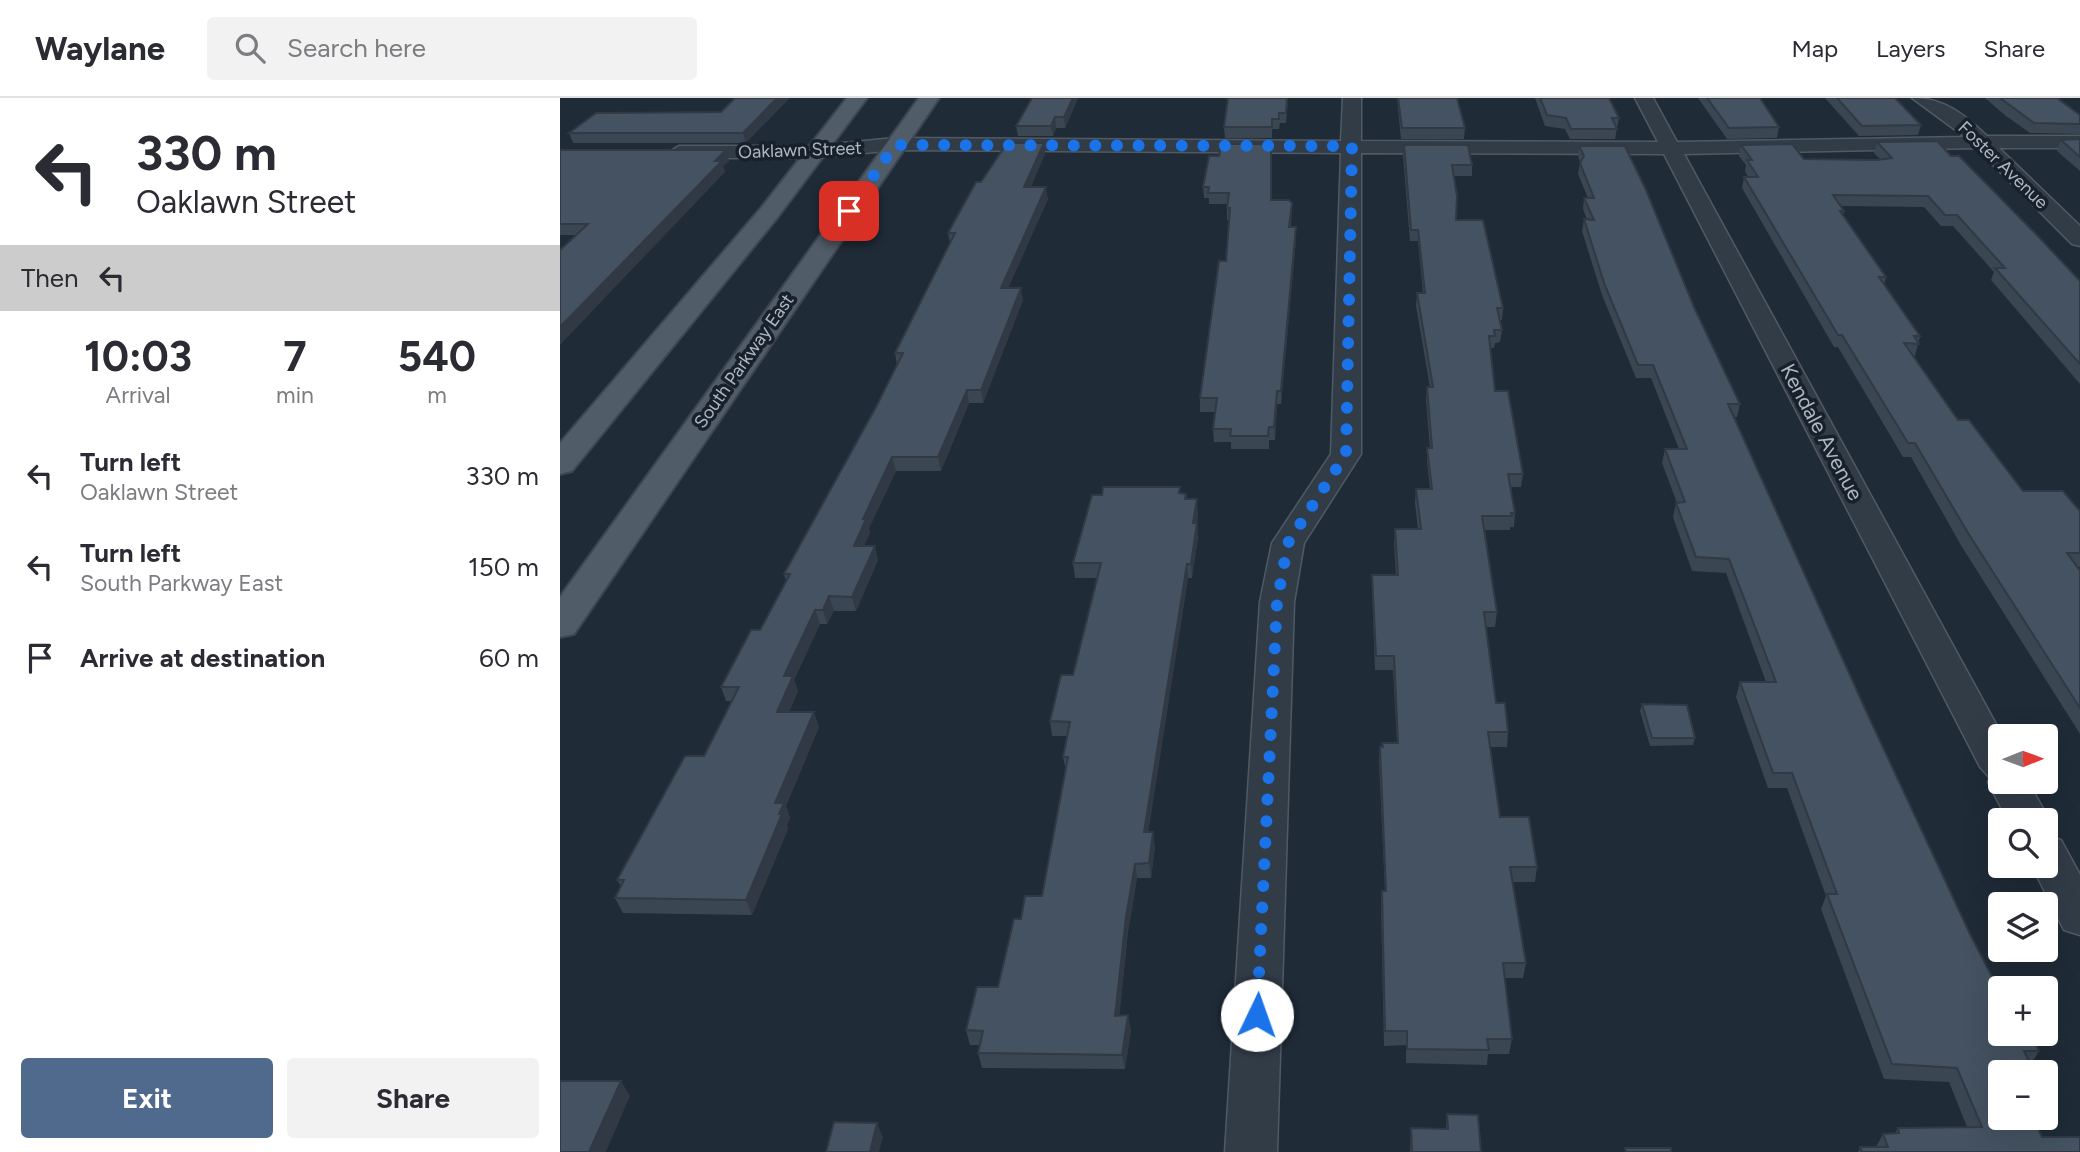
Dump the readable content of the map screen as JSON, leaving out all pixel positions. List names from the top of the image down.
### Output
{
  "streets": {
    "main road": ["South Parkway East"],
    "street": ["Oaklawn Street", "Foster Avenue", "Kendale Avenue"]
  },
  "crossings": [
    ["Oaklawn Street", "South Parkway East"],
    ["Oaklawn Street", "Kendale Avenue"]
  ],
  "north": "right",
  "page": {
    "header": "Waylane",
    "search": "Search here",
    "nav": ["Map", "Layers", "Share"],
    "turn": ["330 m", "Oaklawn Street"],
    "then": "Then",
    "eta": [
      "10:03",
      "Arrival",
      "7",
      "min",
      "540",
      "m"
    ],
    "list": [
      {
        "name": "Turn left",
        "note": "Oaklawn Street",
        "value": "330 m"
      },
      {
        "name": "Turn left",
        "note": "South Parkway East",
        "value": "150 m"
      },
      {
        "name": "Arrive at destination",
        "value": "60 m"
      }
    ],
    "map_buttons": ["+", "−"],
    "buttons": ["Exit", "Share"]
  }
}
